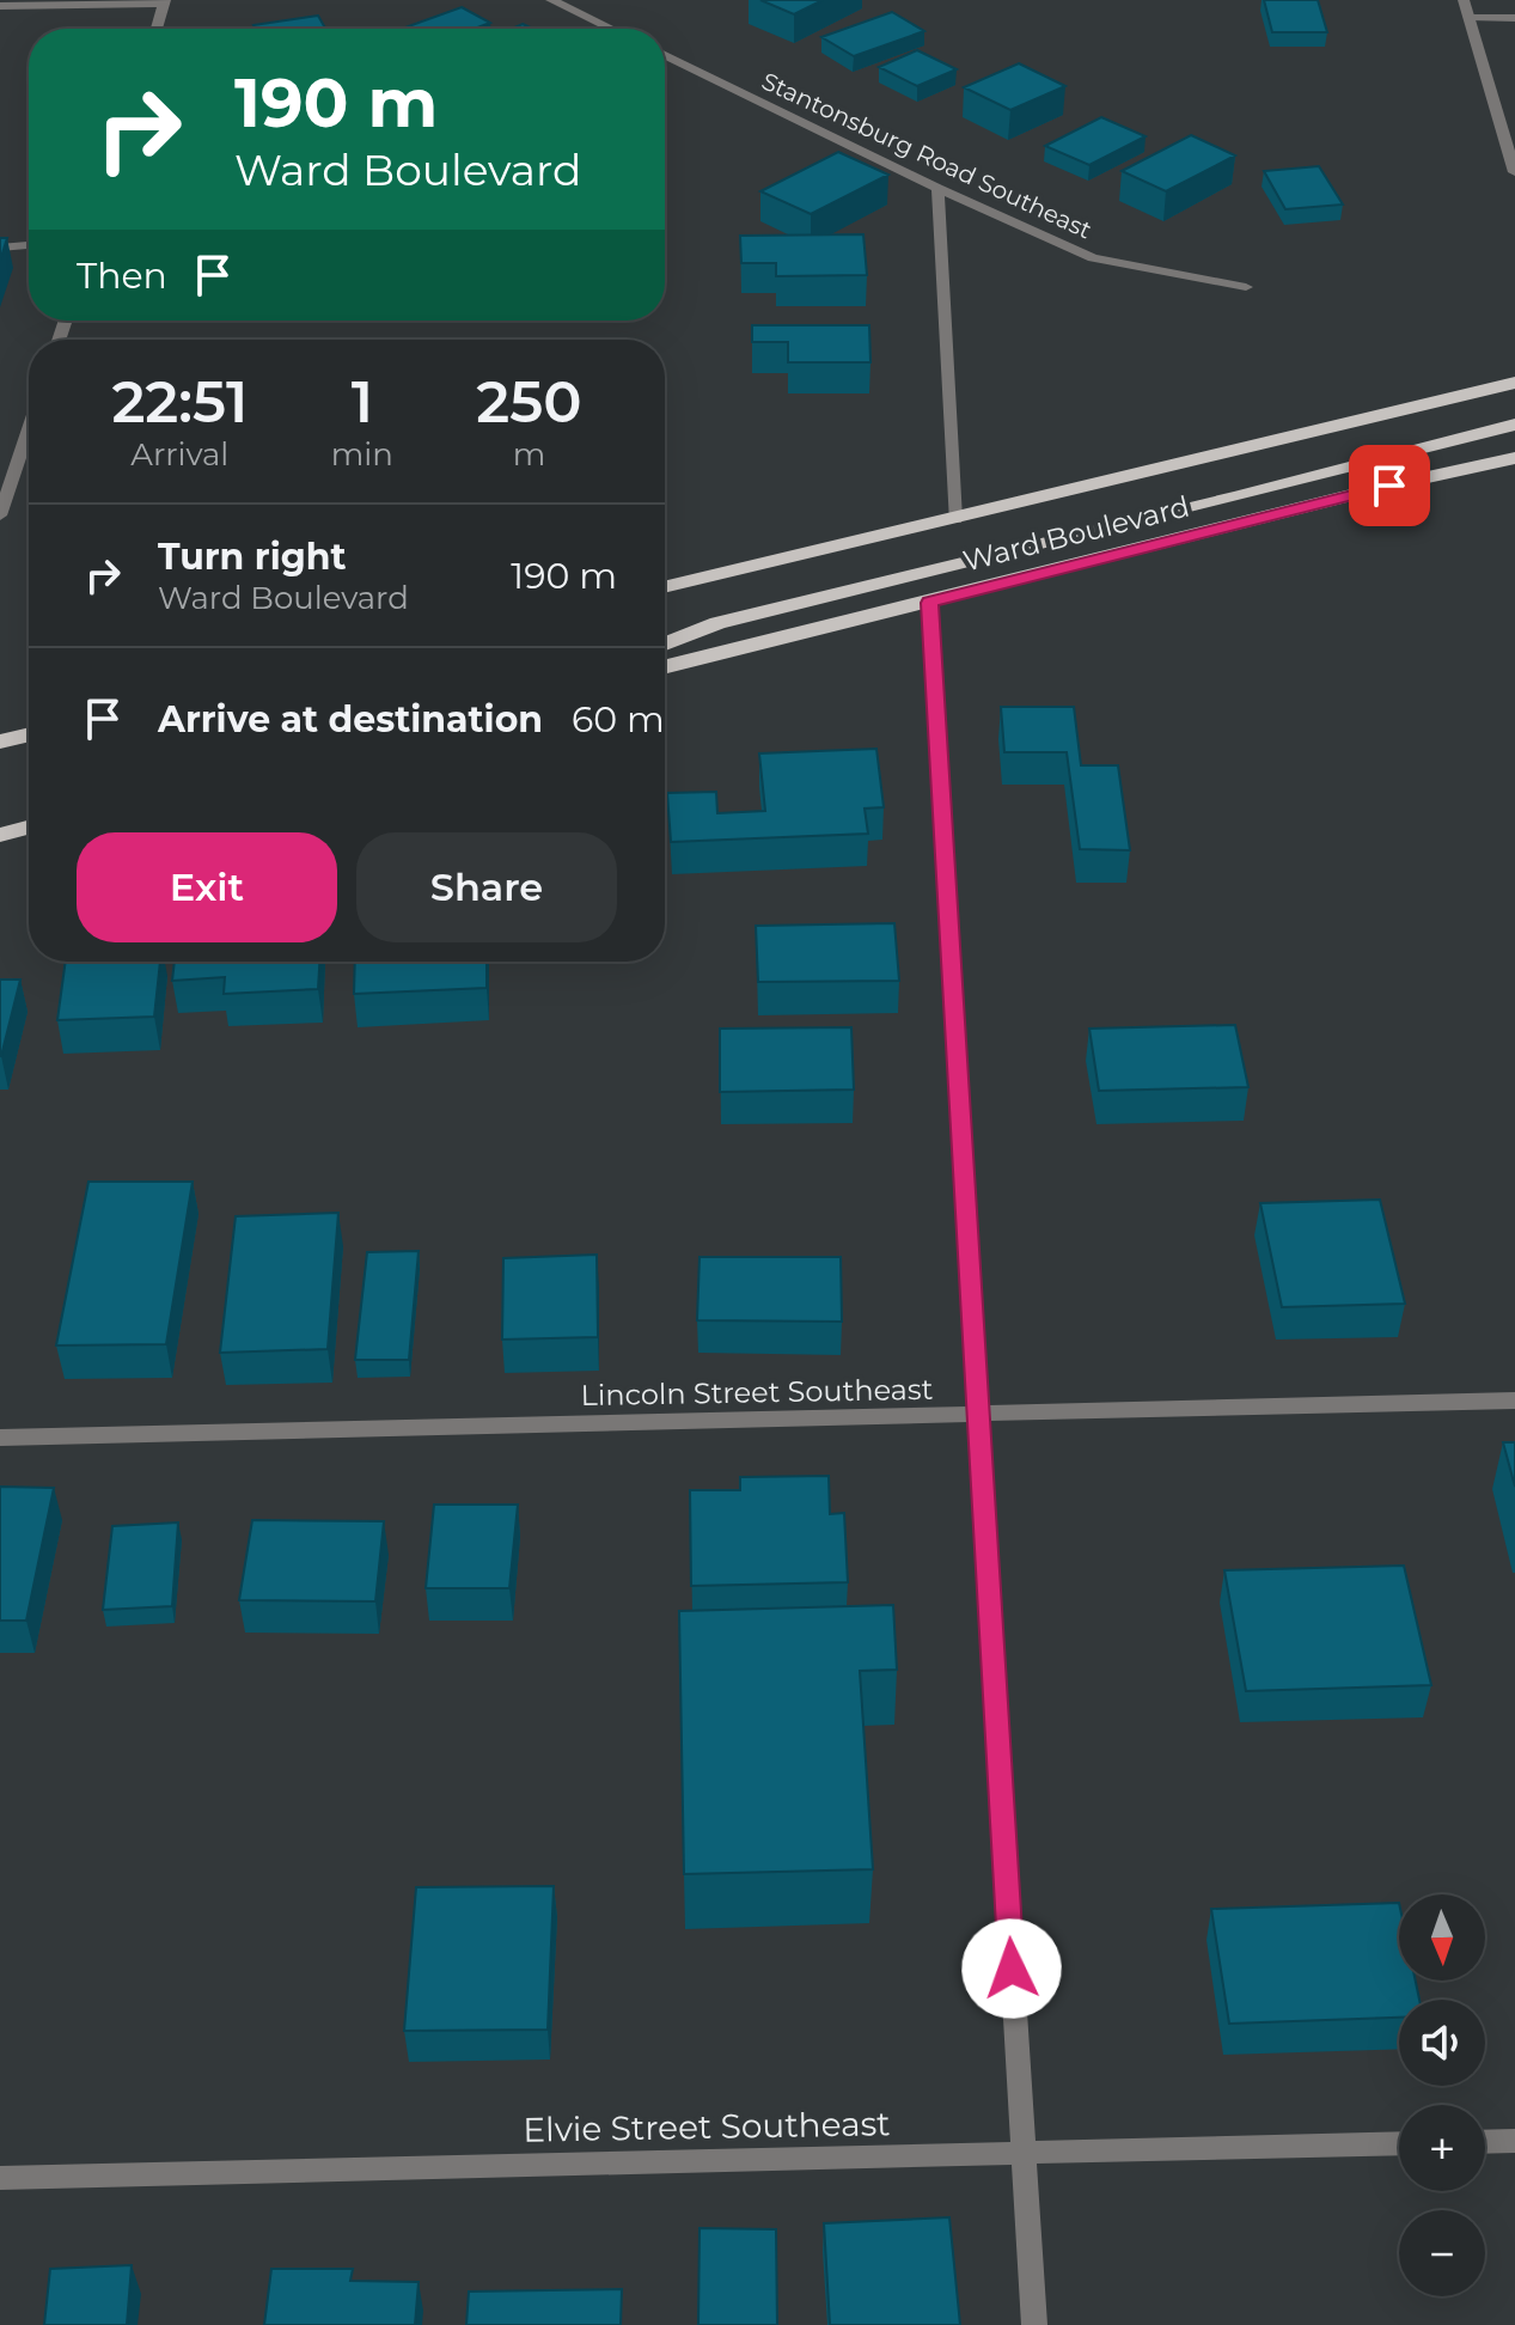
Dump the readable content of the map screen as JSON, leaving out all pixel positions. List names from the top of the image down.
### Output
{
  "streets": {
    "highway": ["Ward Boulevard"],
    "street": ["Stantonsburg Road Southeast", "Lincoln Street Southeast", "Elvie Street Southeast"]
  },
  "north": "bottom",
  "page": {
    "turn": ["190 m", "Ward Boulevard"],
    "then": "Then",
    "eta": [
      "22:51",
      "Arrival",
      "1",
      "min",
      "250",
      "m"
    ],
    "list": [
      {
        "name": "Turn right",
        "note": "Ward Boulevard",
        "value": "190 m"
      },
      {
        "name": "Arrive at destination",
        "value": "60 m"
      }
    ],
    "buttons": ["Exit", "Share"],
    "map_buttons": ["+", "−"]
  }
}
